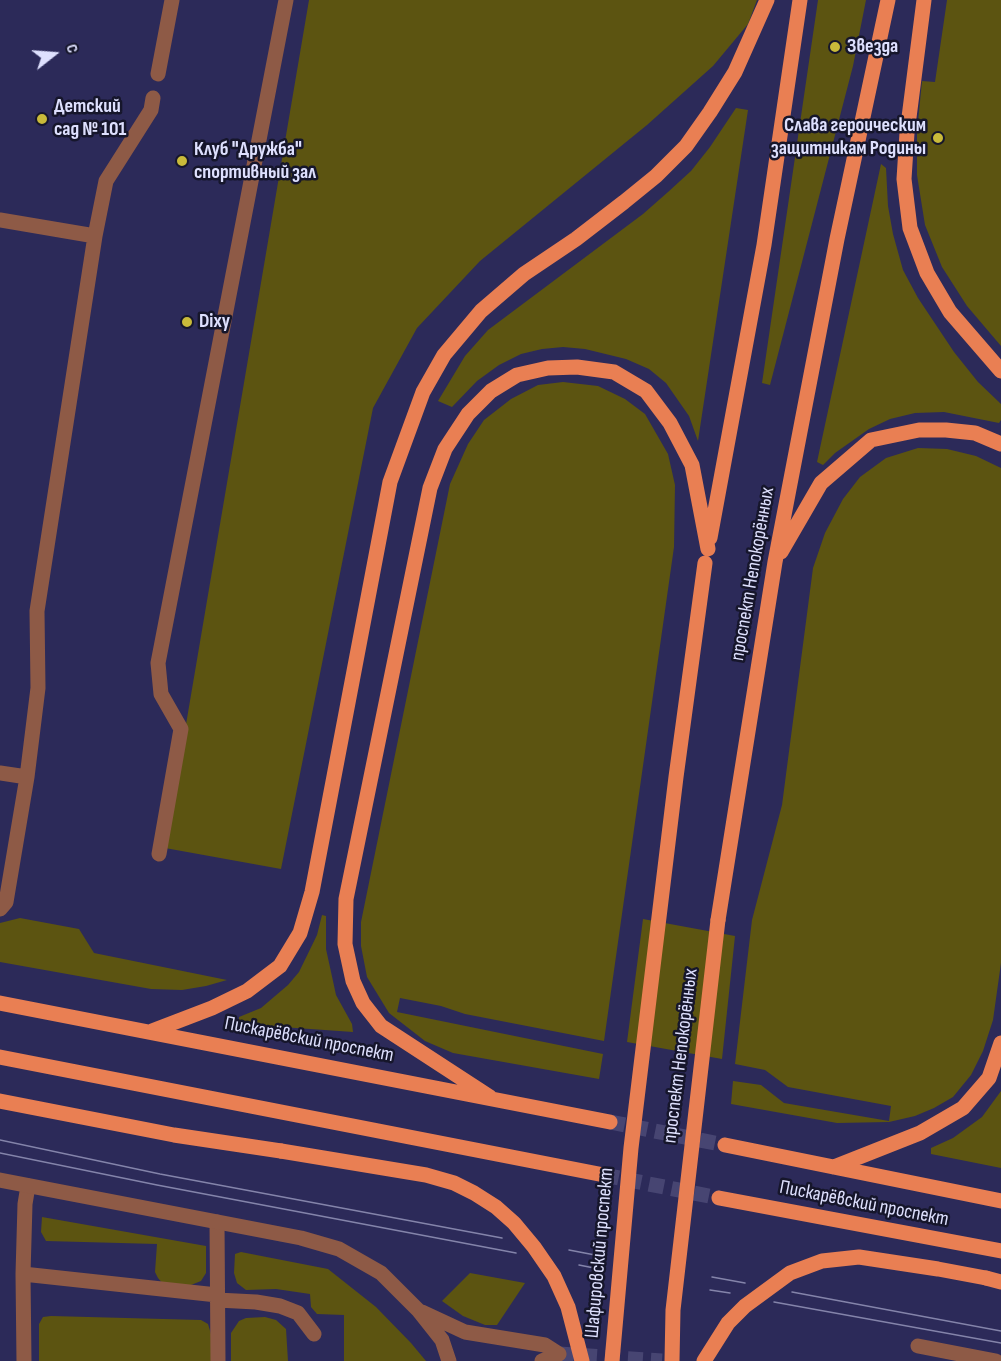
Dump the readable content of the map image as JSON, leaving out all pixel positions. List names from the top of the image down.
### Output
{
  "streets": {
    "main road": ["проспект Непокорённых", "Пискарёвский проспект", "Шафировский проспект"]
  },
  "crossings": [
    ["проспект Непокорённых", "Шафировский проспект"]
  ],
  "places": [
    "Звезда",
    "Детский сад № 101",
    "Слава героическим защитникам Родины",
    "Клуб \"Дружба\" спортивный зал",
    "Dixy"
  ],
  "north": "right"
}
